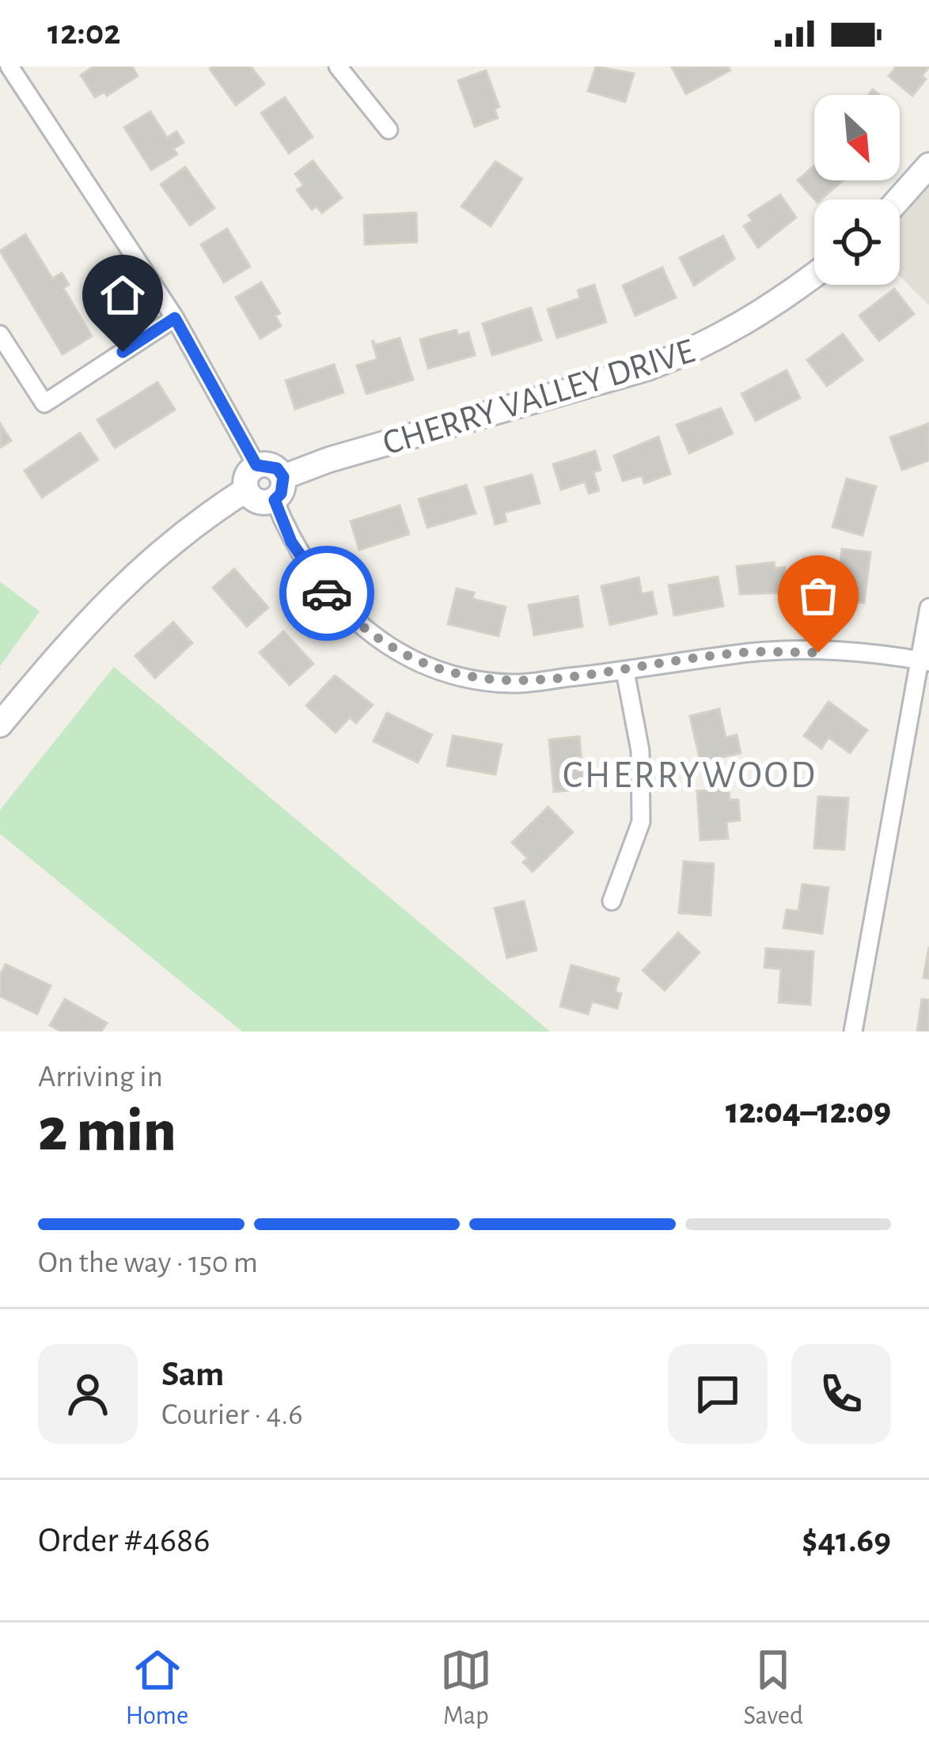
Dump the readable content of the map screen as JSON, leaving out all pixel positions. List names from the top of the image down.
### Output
{
  "streets": {
    "street": ["CHERRY VALLEY DRIVE"]
  },
  "districts": ["CHERRYWOOD"],
  "north": "bottom right",
  "page": {
    "status": "12:02",
    "heading": ["2 min", "Arriving in", "12:04–12:09"],
    "panel": [
      "Sam",
      "Courier · 4.6",
      "Order #4686",
      "$41.69"
    ],
    "bar": "On the way · 150 m",
    "tabs": ["Home", "Map", "Saved"]
  }
}
